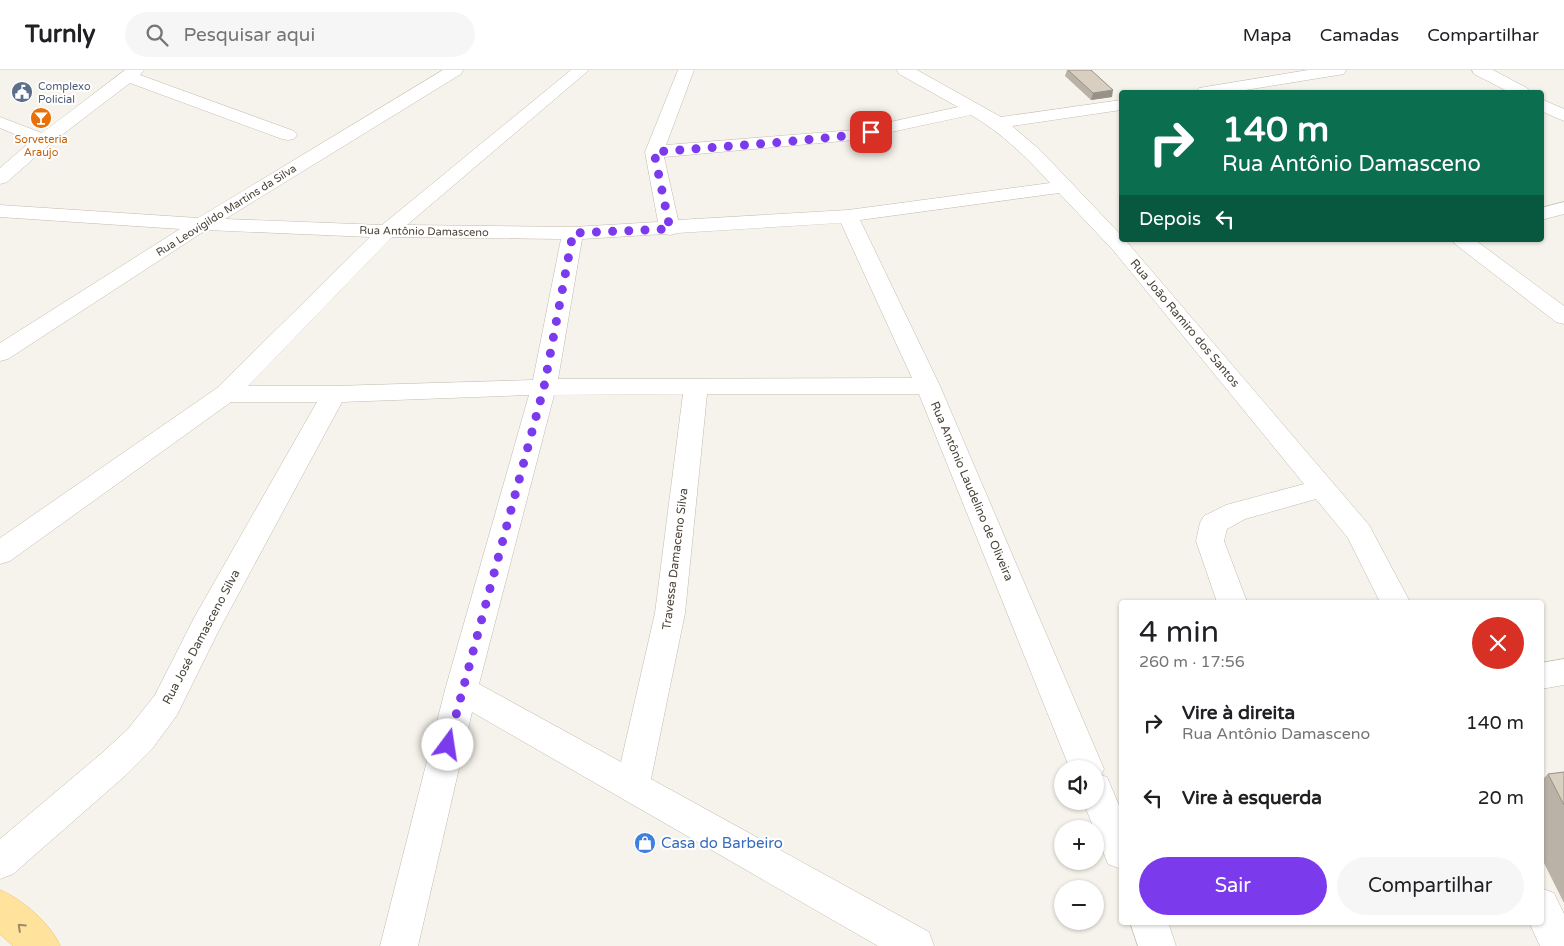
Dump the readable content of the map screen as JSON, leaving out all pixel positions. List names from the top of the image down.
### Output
{
  "streets": {
    "street": [
      "Rua Leovigildo Martins da Silva",
      "Rua Antônio Damasceno",
      "Rua João Ramiro dos Santos",
      "Rua Antônio Laudelino de Oliveira",
      "Travessa Damaceno Silva",
      "Rua José Damasceno Silva"
    ]
  },
  "crossings": [
    ["Rua Leovigildo Martins da Silva", "Rua Antônio Damasceno"],
    ["Rua Antônio Damasceno", "Rua João Ramiro dos Santos"],
    ["Rua Antônio Damasceno", "Rua Antônio Laudelino de Oliveira"]
  ],
  "places": {
    "public building": ["Complexo Policial"],
    "bar": ["Sorveteria Araujo"],
    "shop": ["Casa do Barbeiro"]
  },
  "page": {
    "header": "Turnly",
    "search": "Pesquisar aqui",
    "nav": ["Mapa", "Camadas", "Compartilhar"],
    "turn": ["140 m", "Rua Antônio Damasceno"],
    "then": "Depois",
    "heading": ["4 min", "260 m · 17:56"],
    "list": [
      {
        "name": "Vire à direita",
        "note": "Rua Antônio Damasceno",
        "value": "140 m"
      },
      {
        "name": "Vire à esquerda",
        "value": "20 m"
      }
    ],
    "map_buttons": ["+", "−"],
    "buttons": ["Sair", "Compartilhar"]
  }
}
